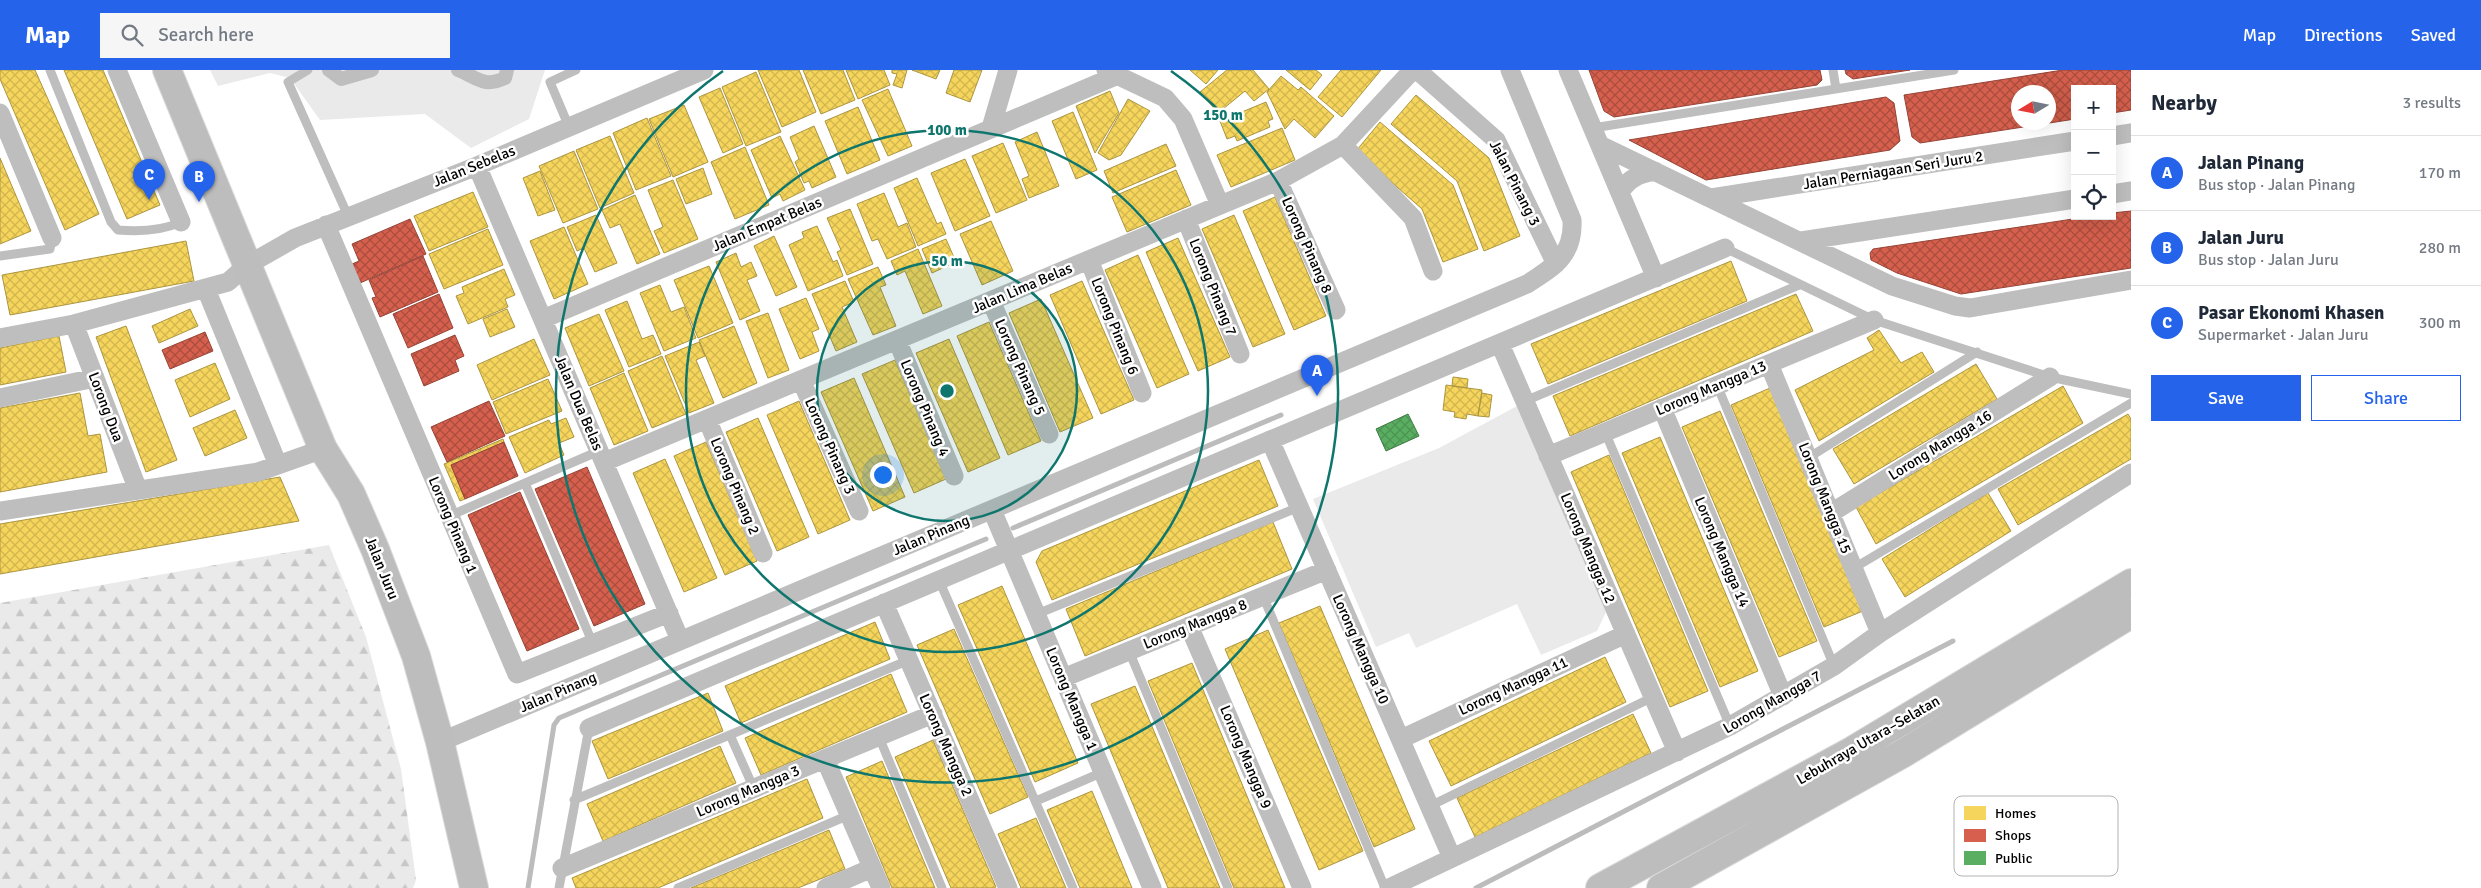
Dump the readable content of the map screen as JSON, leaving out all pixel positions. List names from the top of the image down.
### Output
{
  "streets": {
    "main road": ["Jalan Juru", "Lebuhraya Utara–Selatan"],
    "street": [
      "Jalan Sebelas",
      "Jalan Perniagaan Seri Juru 2",
      "Jalan Pinang 3",
      "Jalan Empat Belas",
      "Lorong Pinang 8",
      "Lorong Pinang 7",
      "Jalan Lima Belas",
      "Lorong Pinang 6",
      "Lorong Pinang 5",
      "Lorong Mangga 13",
      "Jalan Dua Belas",
      "Lorong Dua",
      "Lorong Pinang 4",
      "Lorong Mangga 16",
      "Lorong Pinang 3",
      "Lorong Pinang 2",
      "Lorong Mangga 15",
      "Lorong Pinang 1",
      "Jalan Pinang",
      "Lorong Mangga 12",
      "Lorong Mangga 14",
      "Lorong Mangga 8",
      "Lorong Mangga 10",
      "Lorong Mangga 11",
      "Lorong Mangga 1",
      "Lorong Mangga 7",
      "Lorong Mangga 2",
      "Lorong Mangga 9",
      "Lorong Mangga 3"
    ]
  },
  "crossings": [
    ["Jalan Sebelas", "Jalan Dua Belas"],
    ["Jalan Sebelas", "Lorong Dua"],
    ["Jalan Sebelas", "Lorong Pinang 1"],
    ["Jalan Sebelas", "Jalan Juru"],
    ["Jalan Pinang 3", "Jalan Pinang"],
    ["Jalan Empat Belas", "Jalan Dua Belas"],
    ["Lorong Pinang 8", "Jalan Lima Belas"],
    ["Lorong Pinang 7", "Jalan Lima Belas"],
    ["Jalan Lima Belas", "Lorong Pinang 6"],
    ["Jalan Lima Belas", "Lorong Pinang 5"],
    ["Jalan Lima Belas", "Jalan Dua Belas"],
    ["Jalan Lima Belas", "Lorong Pinang 4"],
    ["Jalan Lima Belas", "Lorong Pinang 3"],
    ["Jalan Lima Belas", "Lorong Pinang 2"],
    ["Lorong Mangga 13", "Lorong Mangga 15"],
    ["Lorong Mangga 13", "Lorong Mangga 12"],
    ["Lorong Mangga 13", "Lorong Mangga 14"],
    ["Jalan Dua Belas", "Lorong Pinang 1"],
    ["Jalan Dua Belas", "Jalan Pinang"],
    ["Lorong Mangga 16", "Lorong Mangga 15"],
    ["Lorong Mangga 15", "Lorong Mangga 7"],
    ["Jalan Pinang", "Jalan Juru"],
    ["Jalan Pinang", "Lorong Mangga 1"],
    ["Lorong Mangga 12", "Lorong Mangga 11"],
    ["Lorong Mangga 12", "Lorong Mangga 7"],
    ["Lorong Mangga 14", "Lorong Mangga 7"],
    ["Lorong Mangga 8", "Lorong Mangga 10"],
    ["Lorong Mangga 8", "Lorong Mangga 1"],
    ["Lorong Mangga 8", "Lorong Mangga 9"],
    ["Lorong Mangga 10", "Lorong Mangga 11"],
    ["Lorong Mangga 10", "Lorong Mangga 7"],
    ["Lorong Mangga 2", "Lorong Mangga 3"]
  ],
  "legend": ["Homes", "Shops", "Public"],
  "north": "left",
  "page": {
    "header": "Map",
    "search": "Search here",
    "nav": ["Map", "Directions", "Saved"],
    "heading": ["Nearby", "3 results"],
    "map_buttons": ["+", "−"],
    "list": [
      {
        "mark": "A",
        "name": "Jalan Pinang",
        "note": "Bus stop · Jalan Pinang",
        "value": "170 m"
      },
      {
        "mark": "B",
        "name": "Jalan Juru",
        "note": "Bus stop · Jalan Juru",
        "value": "280 m"
      },
      {
        "mark": "C",
        "name": "Pasar Ekonomi Khasen",
        "note": "Supermarket · Jalan Juru",
        "value": "300 m"
      }
    ],
    "pins": ["C", "B", "A"],
    "buttons": ["Save", "Share"]
  },
  "rings": ["150 m", "100 m", "50 m"]
}
